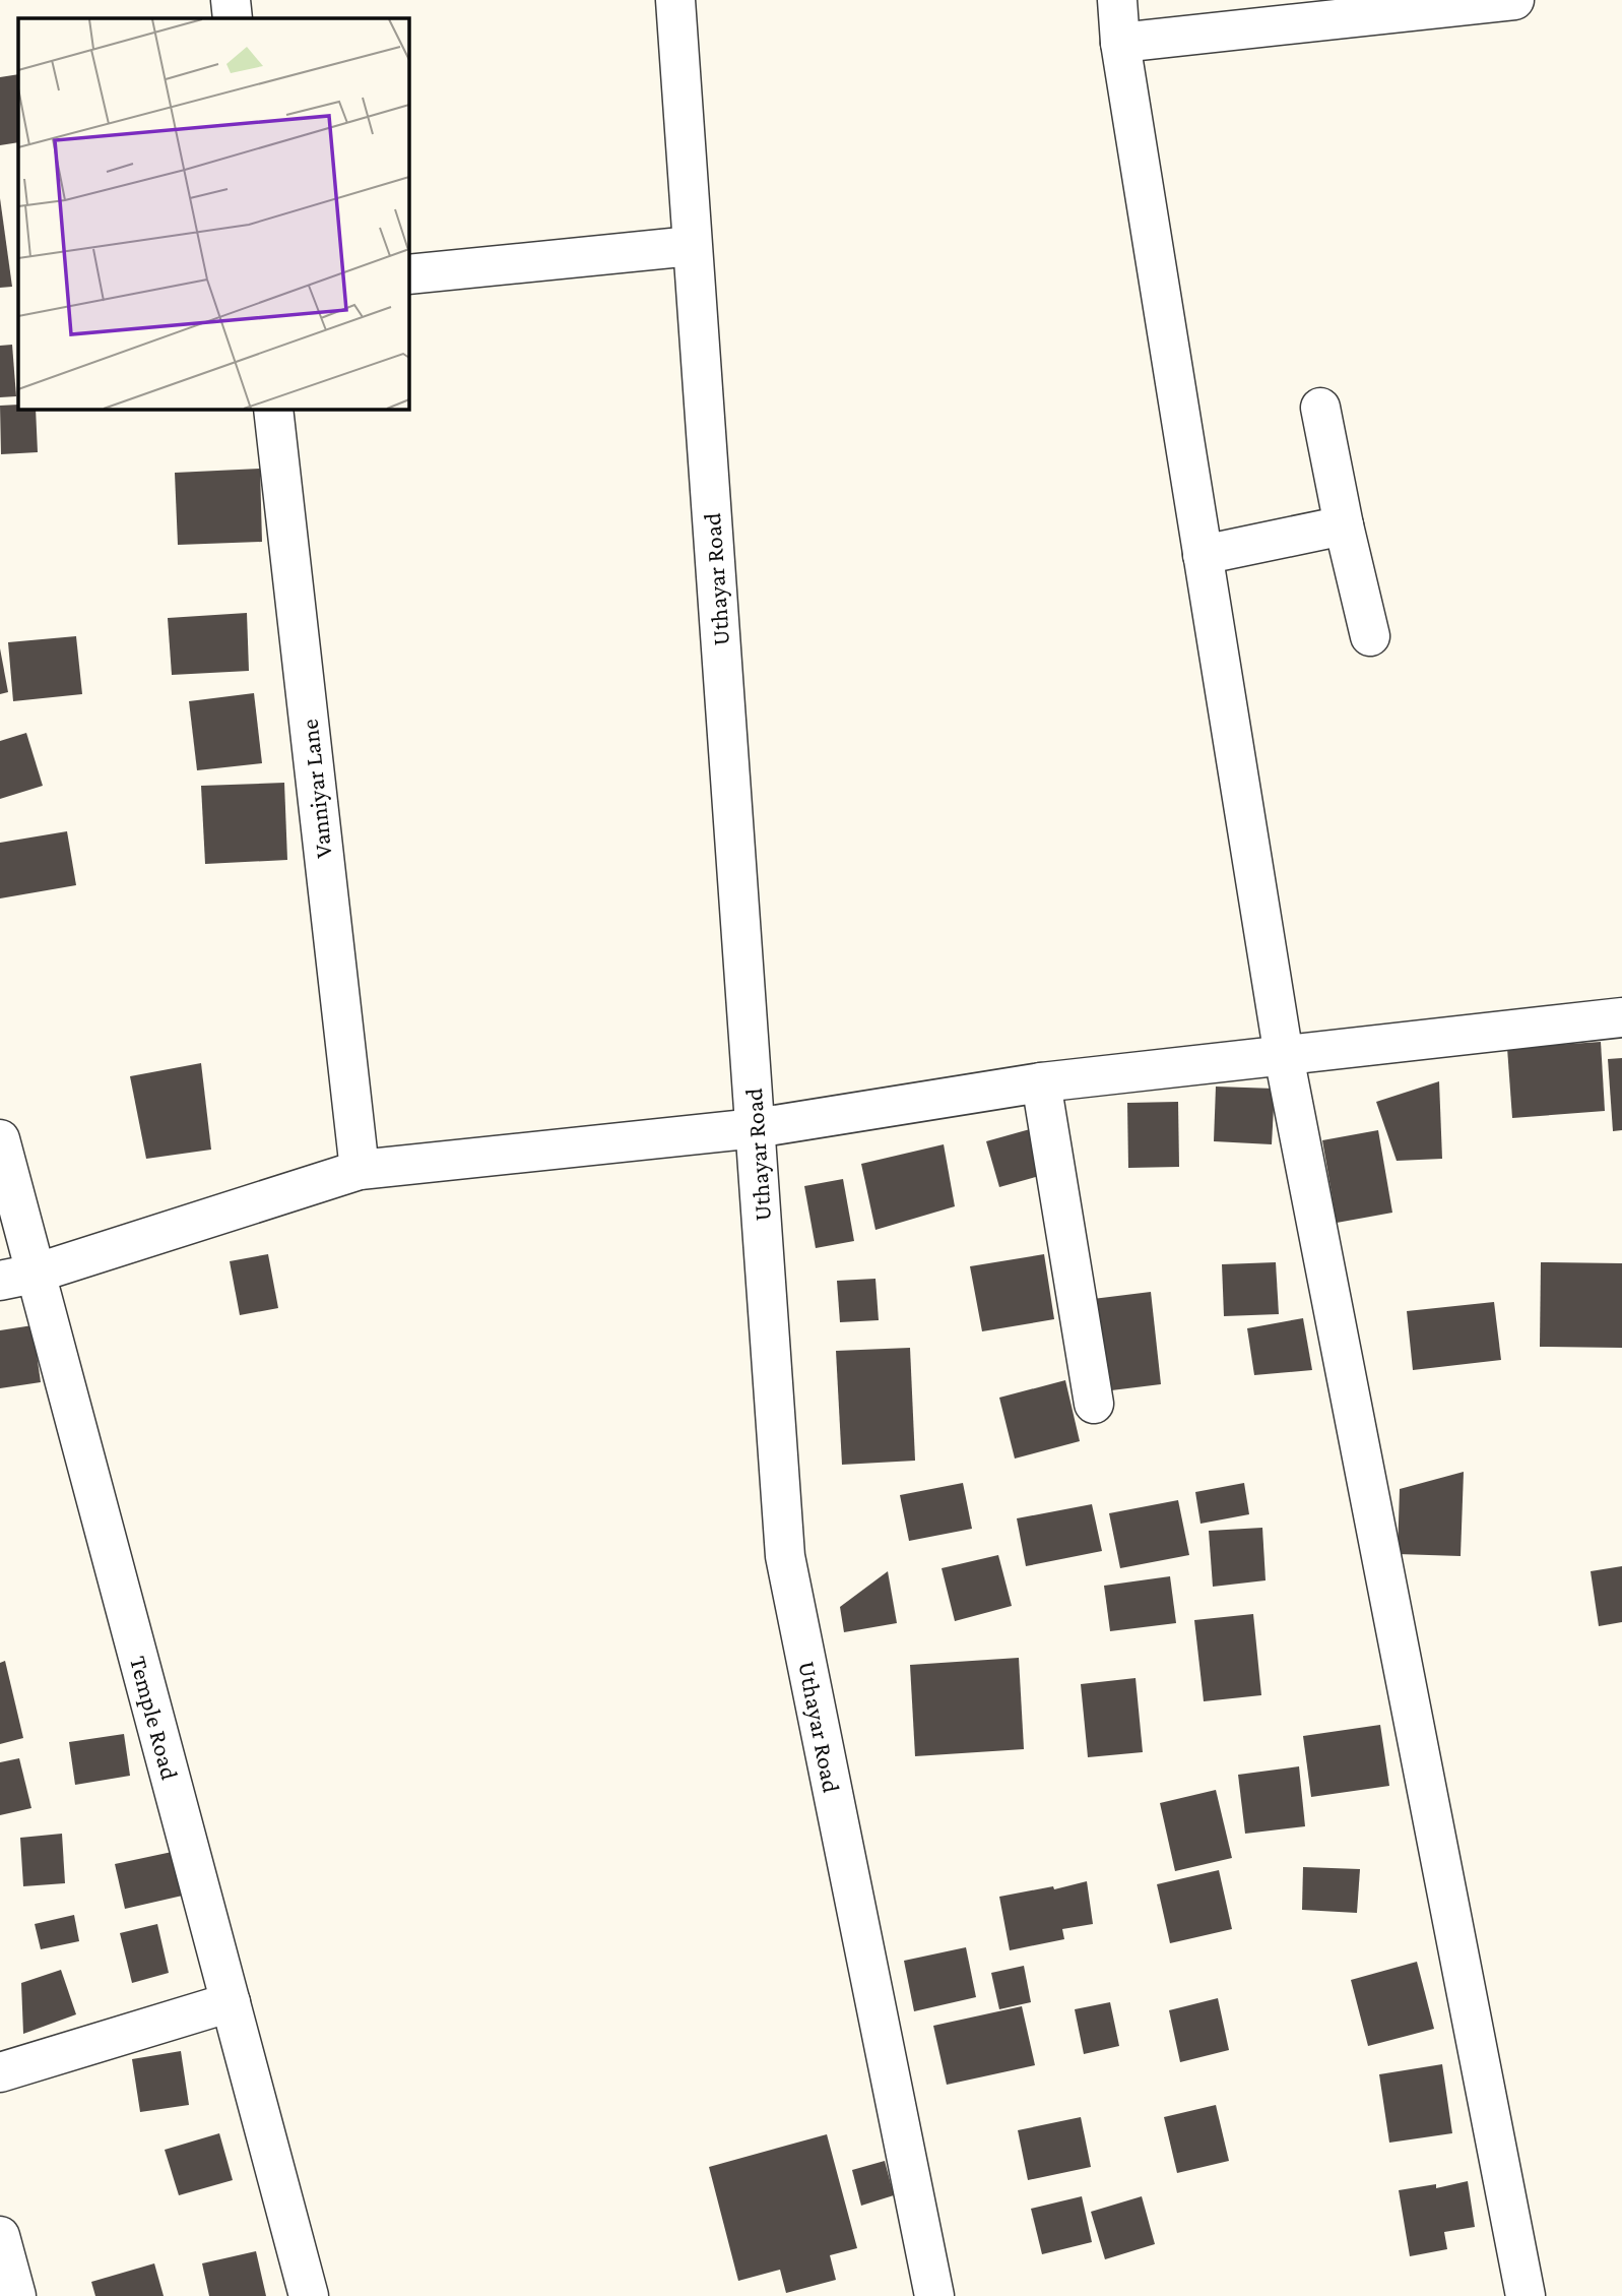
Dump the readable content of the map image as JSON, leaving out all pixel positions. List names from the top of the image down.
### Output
{
  "streets": {
    "street": ["Uthayar Road", "Vanniyar Lane", "Temple Road"]
  }
}
